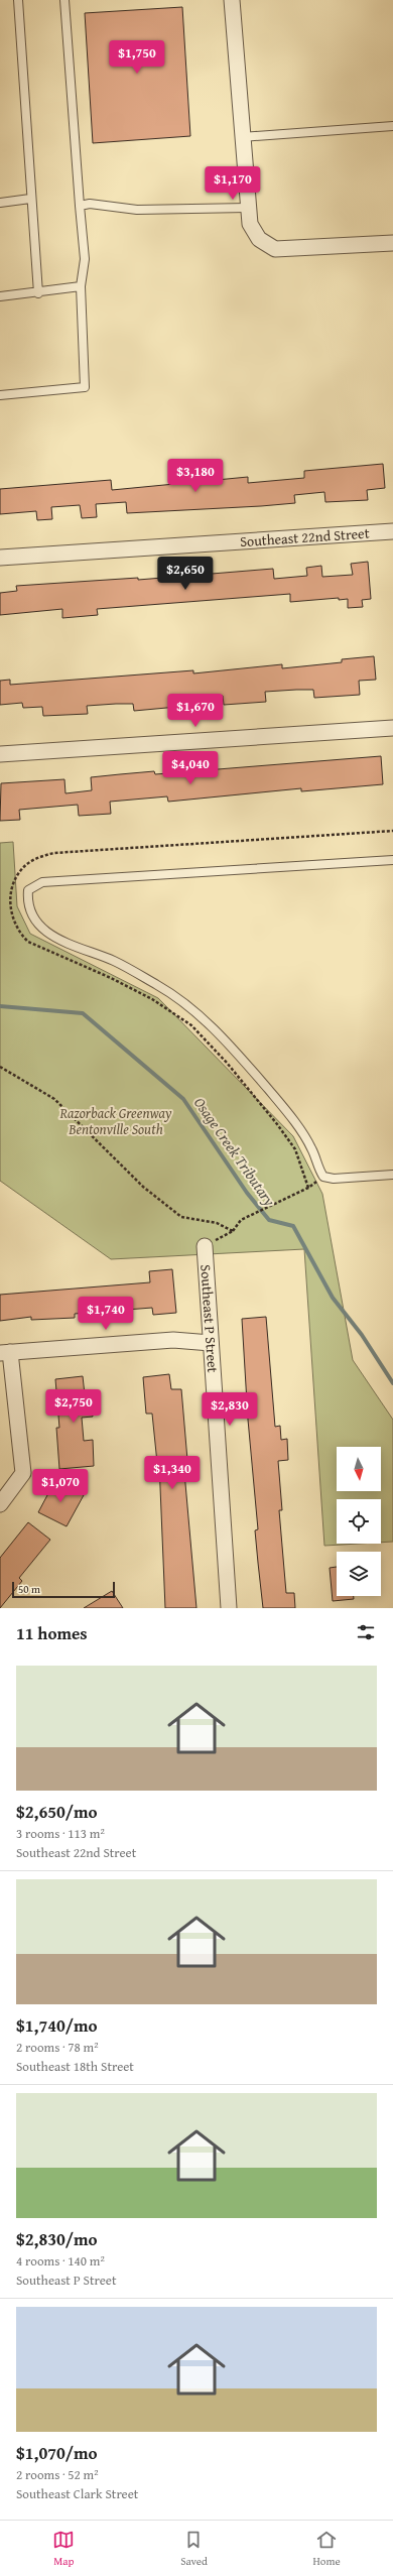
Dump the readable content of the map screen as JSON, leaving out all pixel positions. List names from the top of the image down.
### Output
{
  "streets": {
    "street": ["Southeast 22nd Street", "Southeast P Street"]
  },
  "water": ["Osage Creek Tributary"],
  "parks": ["Razorback Greenway Bentonville South"],
  "scale_bar": "50 m",
  "north": "bottom",
  "page": {
    "price": [
      "$1,750",
      "$1,170",
      "$3,180",
      "$2,650",
      "$1,670",
      "$4,040",
      "$1,740",
      "$2,750",
      "$2,830",
      "$1,340",
      "$1,070"
    ],
    "scale": "50 m",
    "heading": "11 homes",
    "list": [
      {
        "name": "$2,650/mo",
        "note": "3 rooms · 113 m² · Southeast 22nd Street"
      },
      {
        "name": "$1,740/mo",
        "note": "2 rooms · 78 m² · Southeast 18th Street"
      },
      {
        "name": "$2,830/mo",
        "note": "4 rooms · 140 m² · Southeast P Street"
      },
      {
        "name": "$1,070/mo",
        "note": "2 rooms · 52 m² · Southeast Clark Street"
      }
    ],
    "tabs": ["Map", "Saved", "Home"]
  }
}
